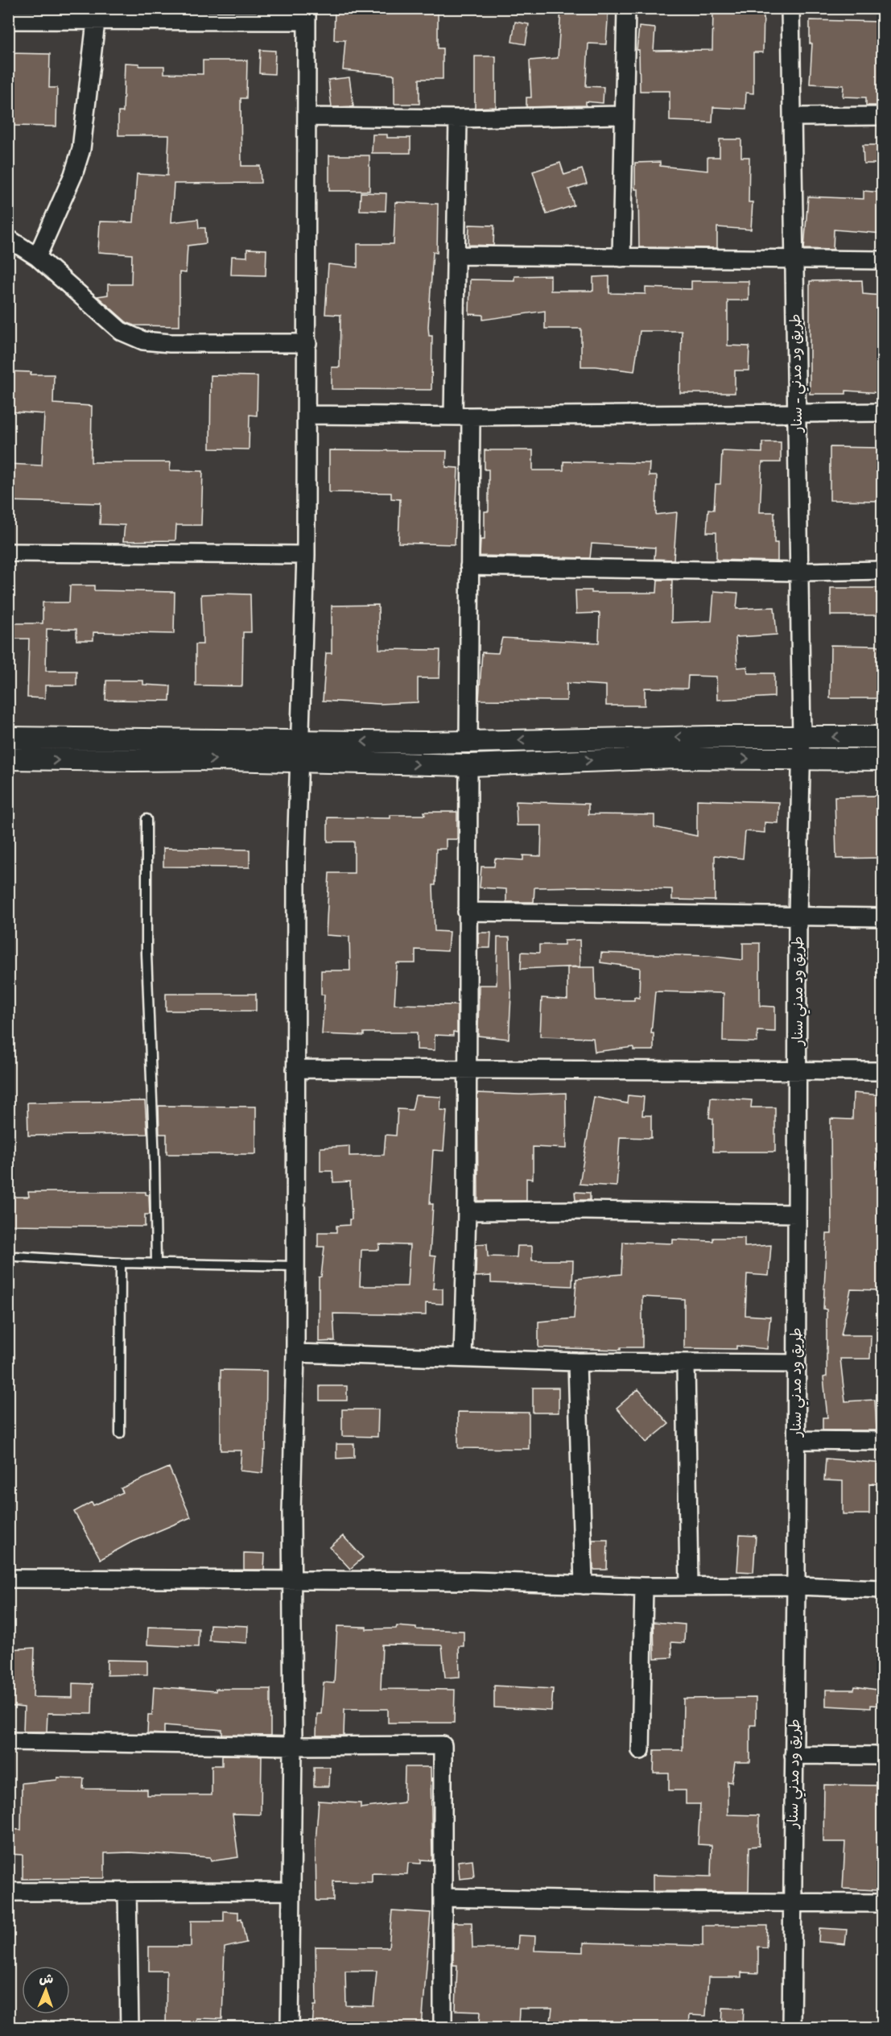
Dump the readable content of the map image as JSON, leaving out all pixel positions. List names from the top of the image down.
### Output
{
  "streets": {
    "street": ["طريق ود مدني - سنار", "طريق ود مدني سنار"]
  },
  "crossings": [
    ["طريق ود مدني - سنار", "طريق ود مدني سنار"]
  ],
  "north": "top"
}
